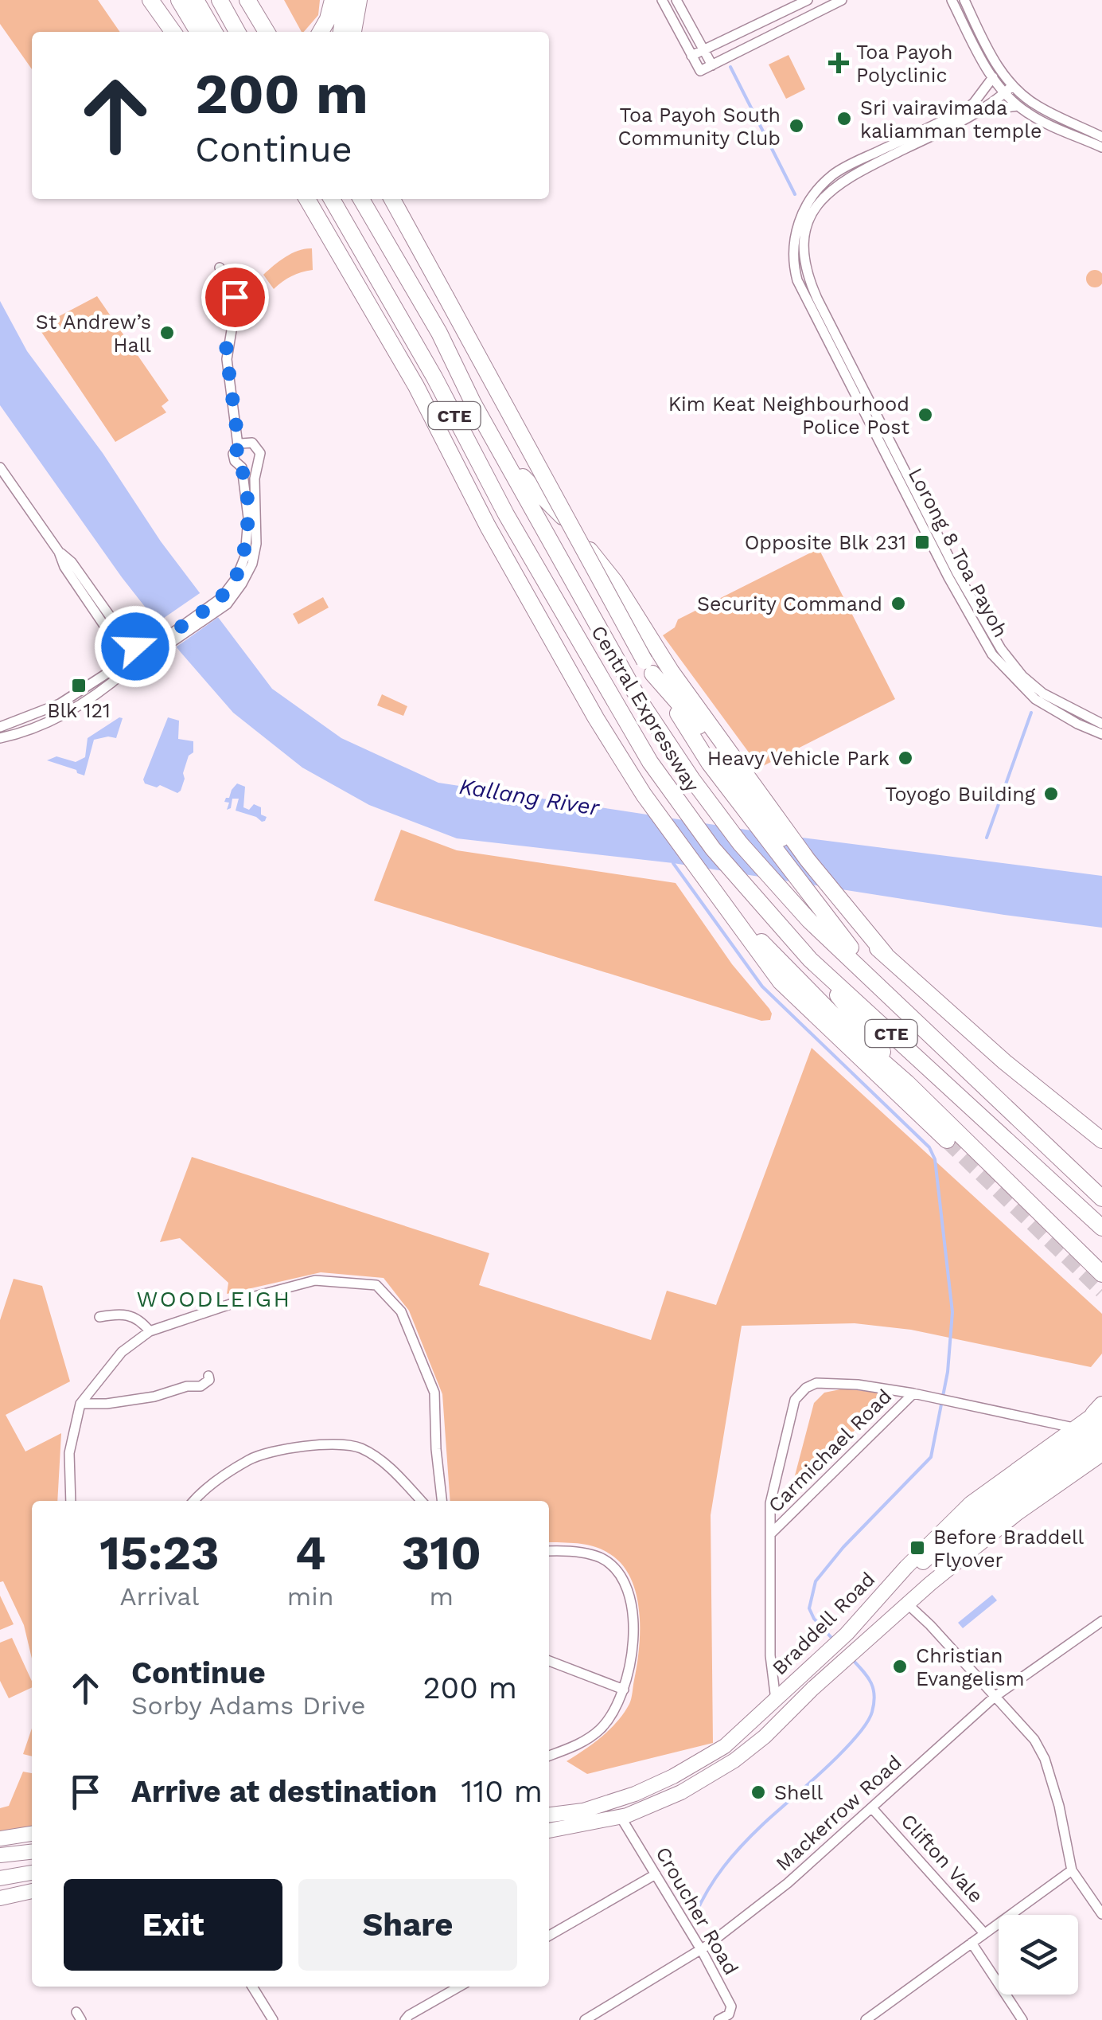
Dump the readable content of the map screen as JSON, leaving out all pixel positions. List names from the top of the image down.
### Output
{
  "streets": {
    "highway": ["CTE", "Central Expressway"],
    "main road": ["Braddell Road"],
    "street": [
      "Lorong 8 Toa Payoh",
      "Carmichael Road",
      "Mackerrow Road",
      "Clifton Vale",
      "Croucher Road"
    ]
  },
  "crossings": [
    ["CTE", "Central Expressway"],
    ["Carmichael Road", "Braddell Road"],
    ["Braddell Road", "Croucher Road"],
    ["Mackerrow Road", "Clifton Vale"],
    ["Mackerrow Road", "Croucher Road"]
  ],
  "districts": ["WOODLEIGH"],
  "water": ["Kallang River"],
  "places": {
    "health": ["Toa Payoh Polyclinic"],
    "other": [
      "Sri vairavimada kaliamman temple",
      "Toa Payoh South Community Club",
      "St Andrew’s Hall",
      "Kim Keat Neighbourhood Police Post",
      "Security Command",
      "Heavy Vehicle Park",
      "Toyogo Building",
      "Christian Evangelism",
      "Shell"
    ],
    "transit": ["Opposite Blk 231", "Blk 121", "Before Braddell Flyover"]
  },
  "page": {
    "turn": ["200 m", "Continue"],
    "eta": [
      "15:23",
      "Arrival",
      "4",
      "min",
      "310",
      "m"
    ],
    "list": [
      {
        "name": "Continue",
        "note": "Sorby Adams Drive",
        "value": "200 m"
      },
      {
        "name": "Arrive at destination",
        "value": "110 m"
      }
    ],
    "buttons": ["Exit", "Share"]
  }
}
